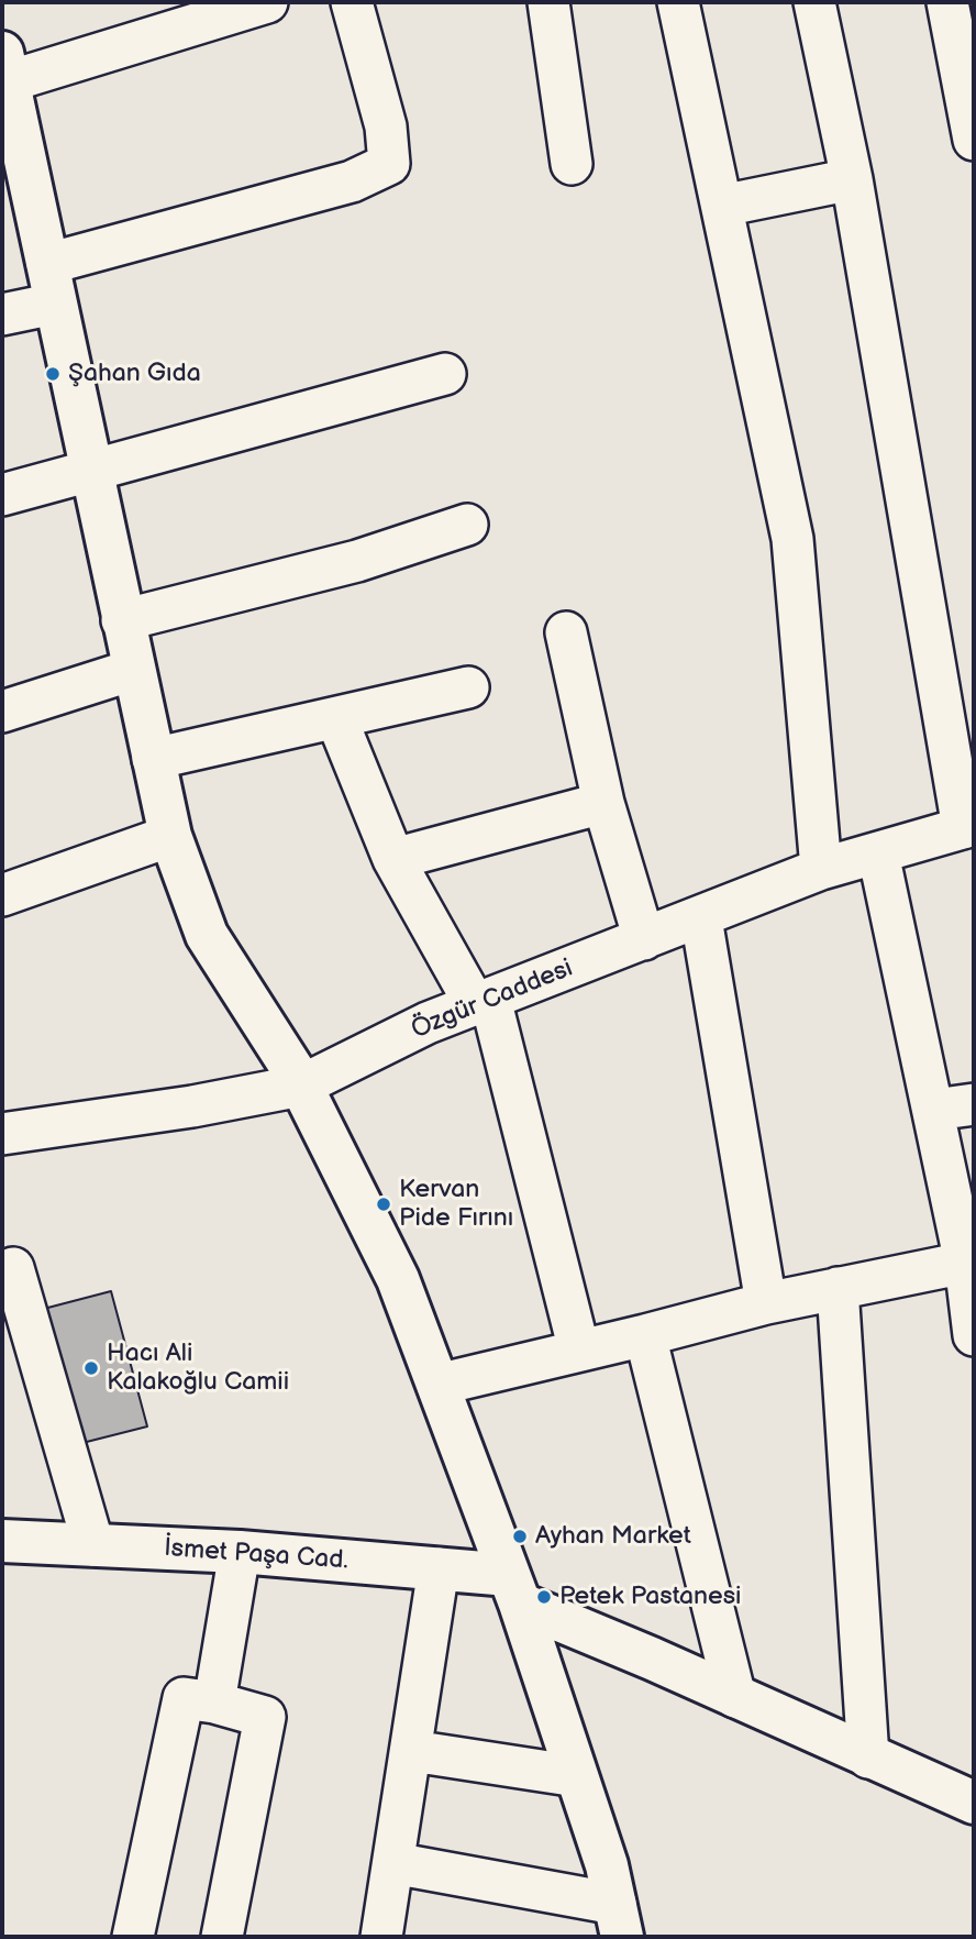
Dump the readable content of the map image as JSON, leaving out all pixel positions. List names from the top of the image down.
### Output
{
  "streets": {
    "main road": ["İsmet Paşa Cad."],
    "street": ["Özgür Caddesi"]
  },
  "places": [
    "Şahan Gıda",
    "Kervan Pide Fırını",
    "Hacı Ali Kalakoğlu Camii",
    "Ayhan Market",
    "Petek Pastanesi"
  ]
}
